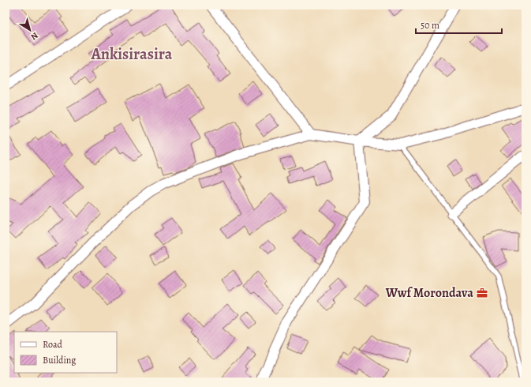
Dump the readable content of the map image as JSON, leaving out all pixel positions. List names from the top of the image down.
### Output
{
  "districts": ["Ankisirasira"],
  "places": {
    "office": ["Wwf Morondava"]
  },
  "legend": ["Road", "Building"],
  "scale_bar": "50 m",
  "north": "bottom right"
}
